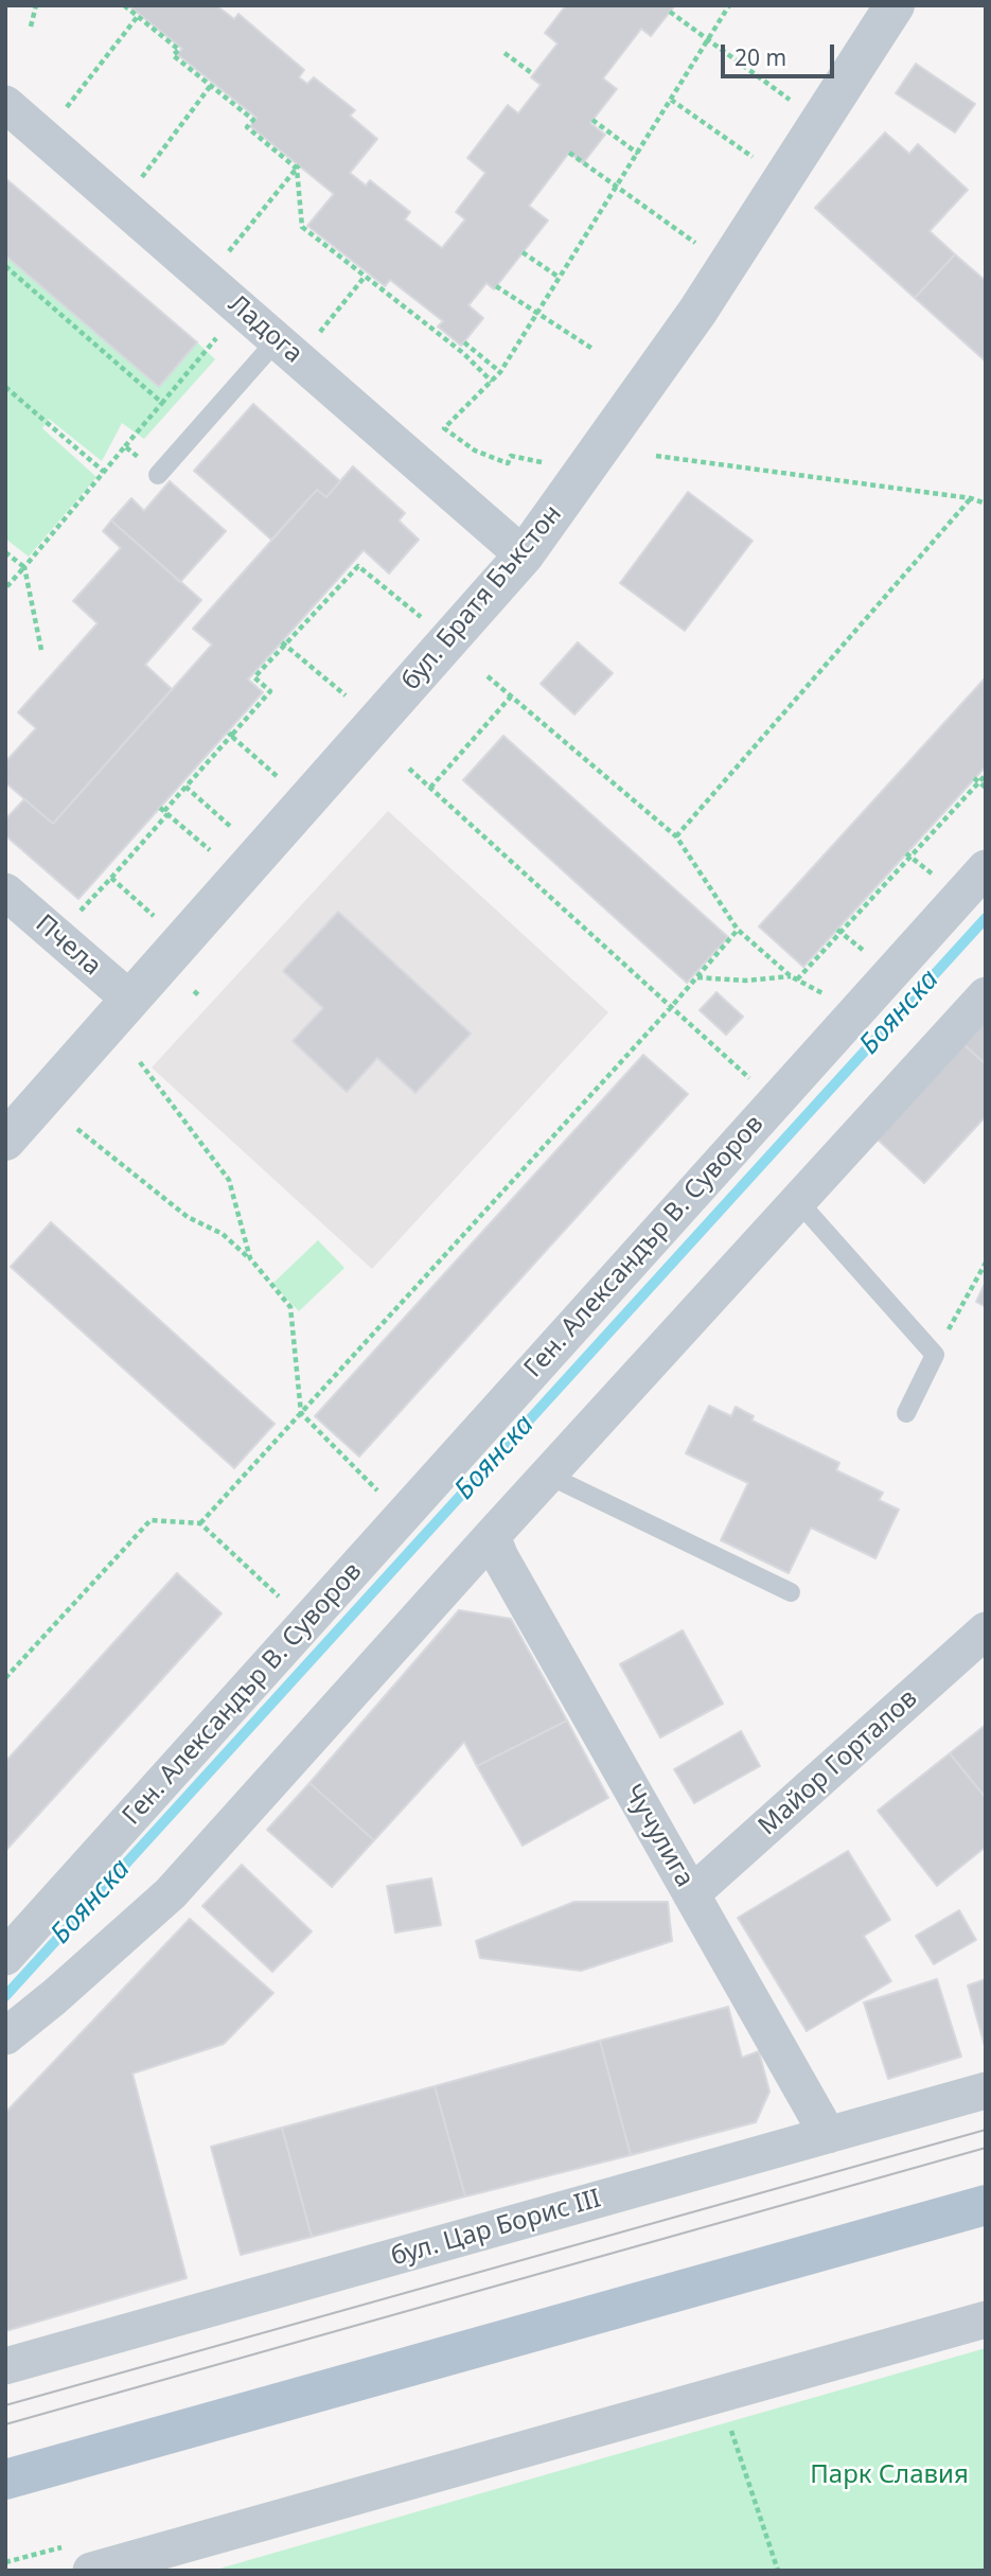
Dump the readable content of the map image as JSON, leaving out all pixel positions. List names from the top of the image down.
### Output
{
  "streets": {
    "street": [
      "Ладога",
      "бул. Братя Бъкстон",
      "Пчела",
      "Ген. Александър В. Суворов",
      "Майор Горталов",
      "Чучулига",
      "бул. Цар Борис III"
    ]
  },
  "crossings": [
    ["Ладога", "бул. Братя Бъкстон"],
    ["бул. Братя Бъкстон", "Пчела"],
    ["Майор Горталов", "Чучулига"],
    ["Чучулига", "бул. Цар Борис III"]
  ],
  "water": ["Боянска"],
  "parks": ["Парк Славия"],
  "scale_bar": "20 m"
}
